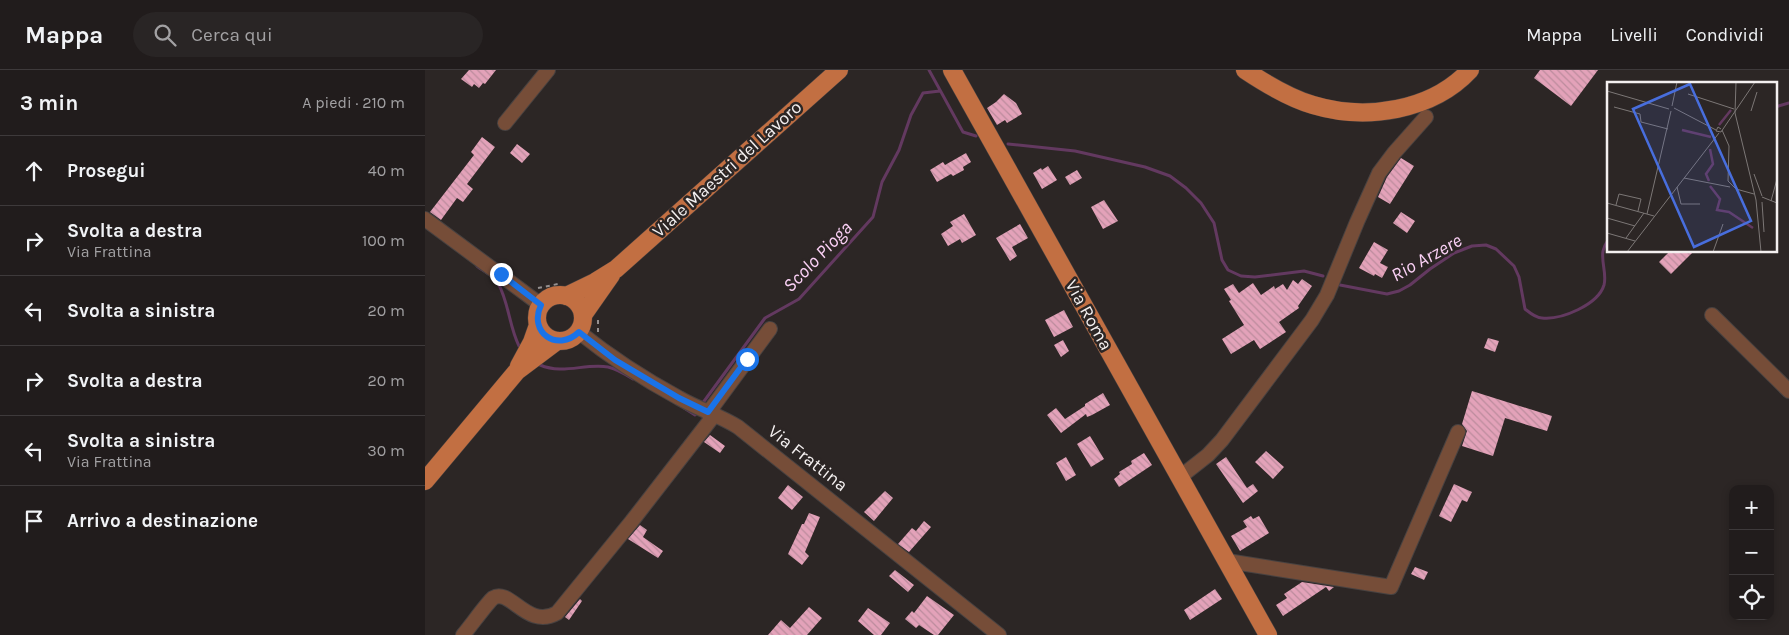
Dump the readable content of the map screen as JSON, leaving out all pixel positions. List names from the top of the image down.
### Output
{
  "streets": {
    "main road": ["Viale Maestri del Lavoro", "Via Roma"],
    "street": ["Via Frattina"]
  },
  "crossings": [
    ["Viale Maestri del Lavoro", "Via Frattina"]
  ],
  "water": ["Scolo Pioga", "Rio Arzere"],
  "page": {
    "header": "Mappa",
    "search": "Cerca qui",
    "nav": ["Mappa", "Livelli", "Condividi"],
    "heading": ["3 min", "A piedi · 210 m"],
    "list": [
      ["Prosegui", "40 m"],
      ["Svolta a destra", "Via Frattina", "100 m"],
      ["Svolta a sinistra", "20 m"],
      ["Svolta a destra", "20 m"],
      ["Svolta a sinistra", "Via Frattina", "30 m"],
      "Arrivo a destinazione"
    ],
    "map_buttons": ["+", "−"]
  }
}
